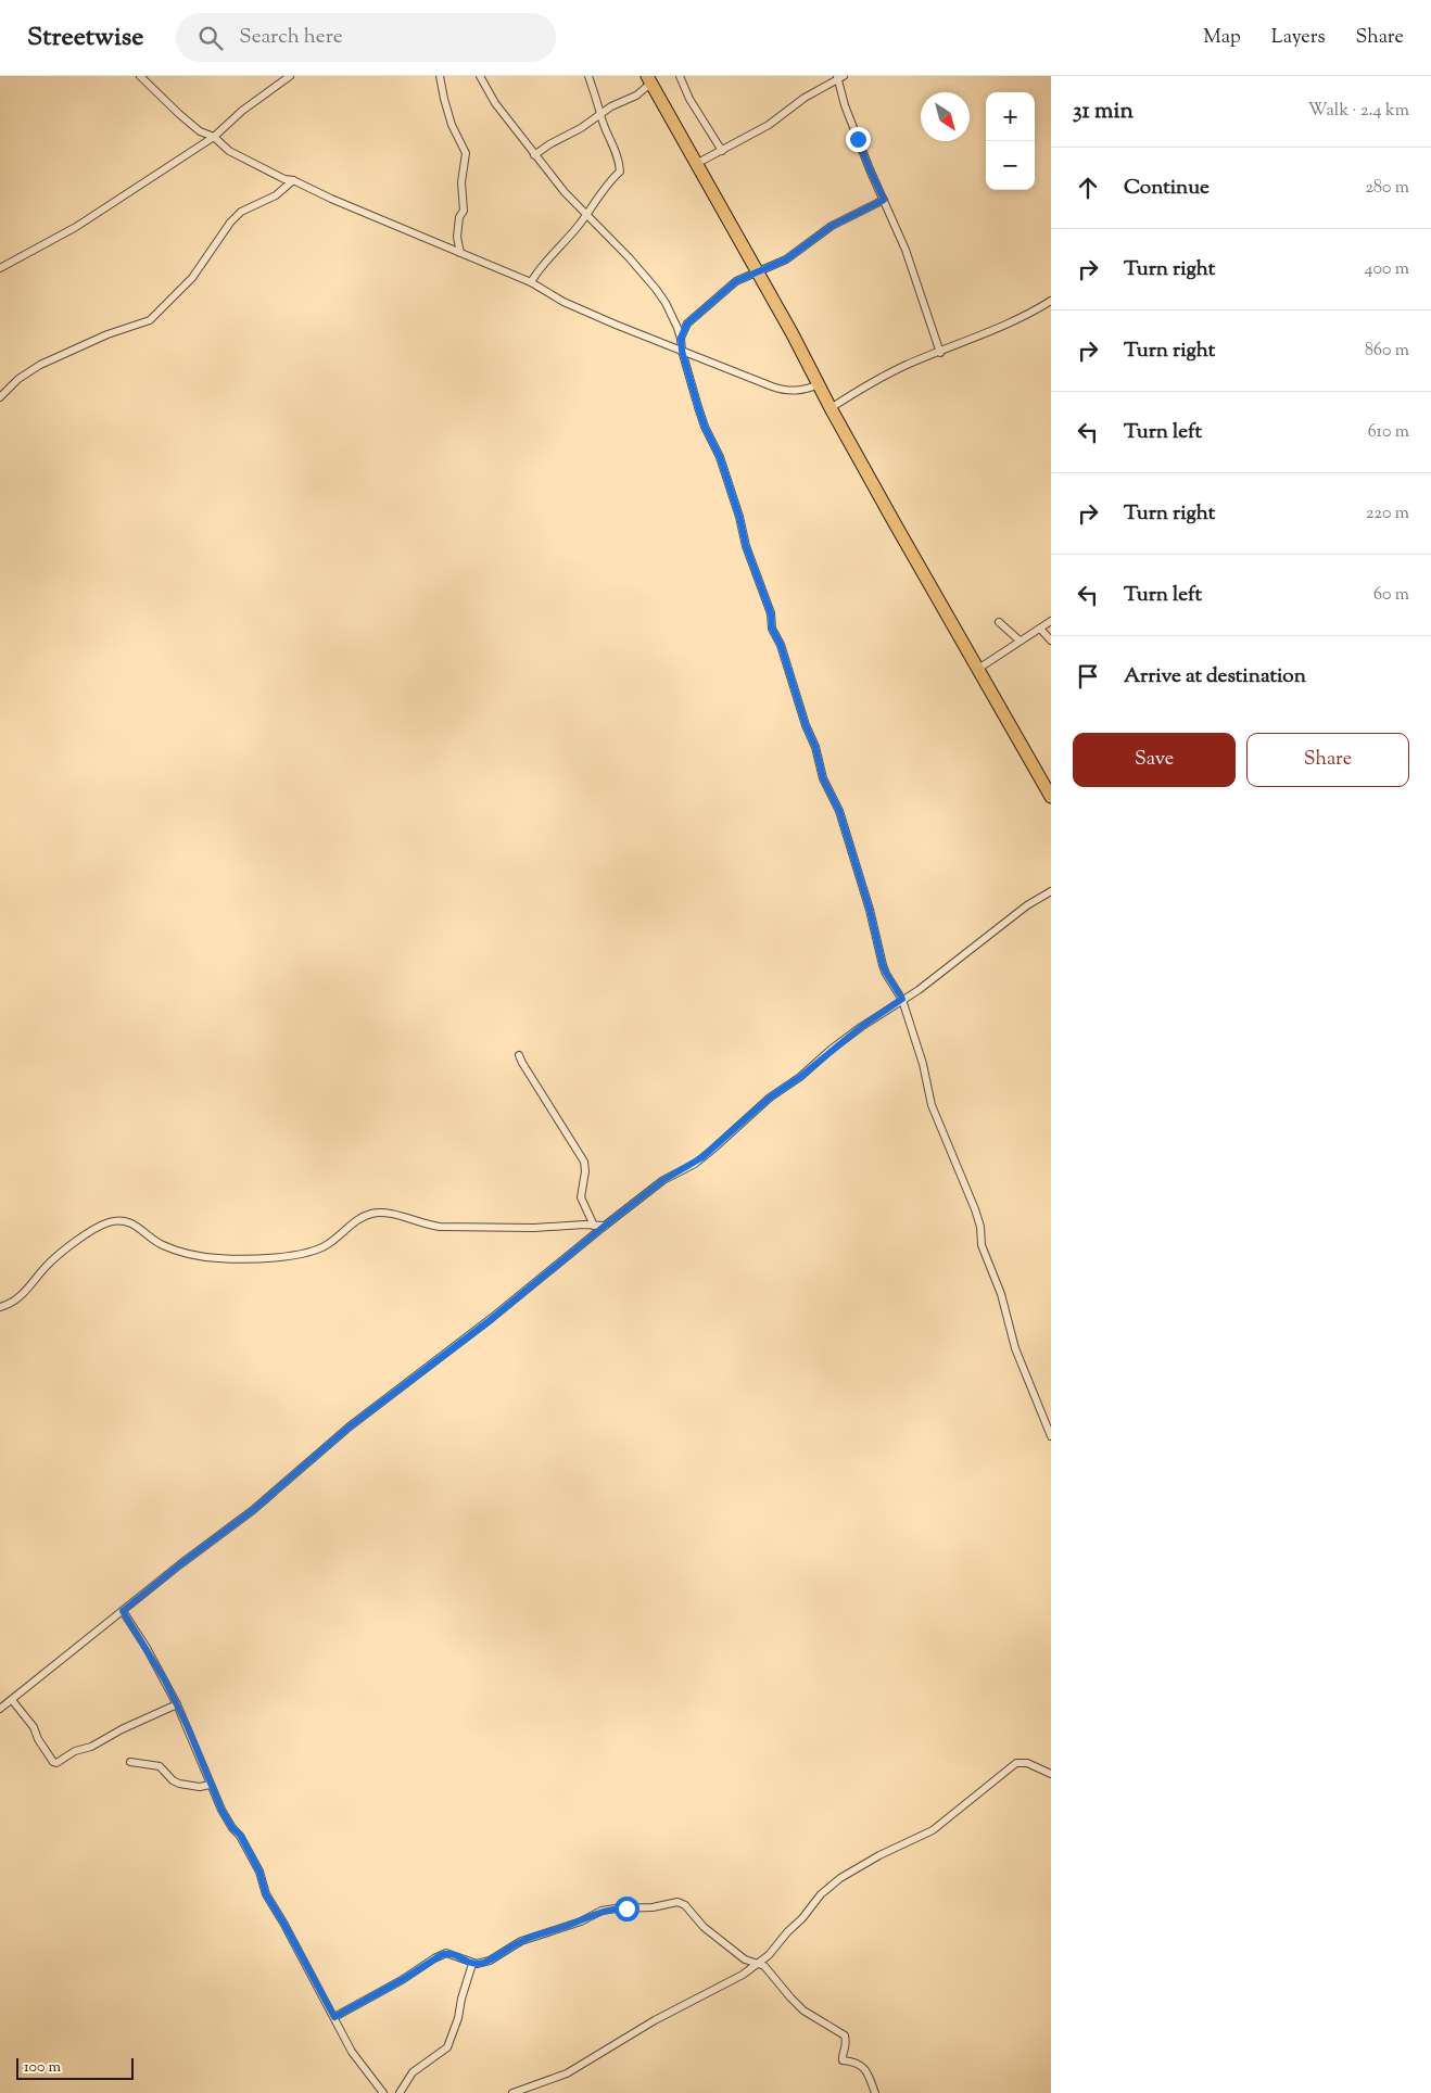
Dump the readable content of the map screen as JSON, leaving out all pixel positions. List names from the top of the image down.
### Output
{
  "scale_bar": "100 m",
  "north": "bottom right",
  "page": {
    "header": "Streetwise",
    "search": "Search here",
    "nav": ["Map", "Layers", "Share"],
    "heading": ["31 min", "Walk · 2.4 km"],
    "map_buttons": ["+", "−"],
    "list": [
      ["Continue", "280 m"],
      ["Turn right", "400 m"],
      ["Turn right", "860 m"],
      ["Turn left", "610 m"],
      ["Turn right", "220 m"],
      ["Turn left", "60 m"],
      "Arrive at destination"
    ],
    "buttons": ["Save", "Share"],
    "scale": "100 m"
  }
}
